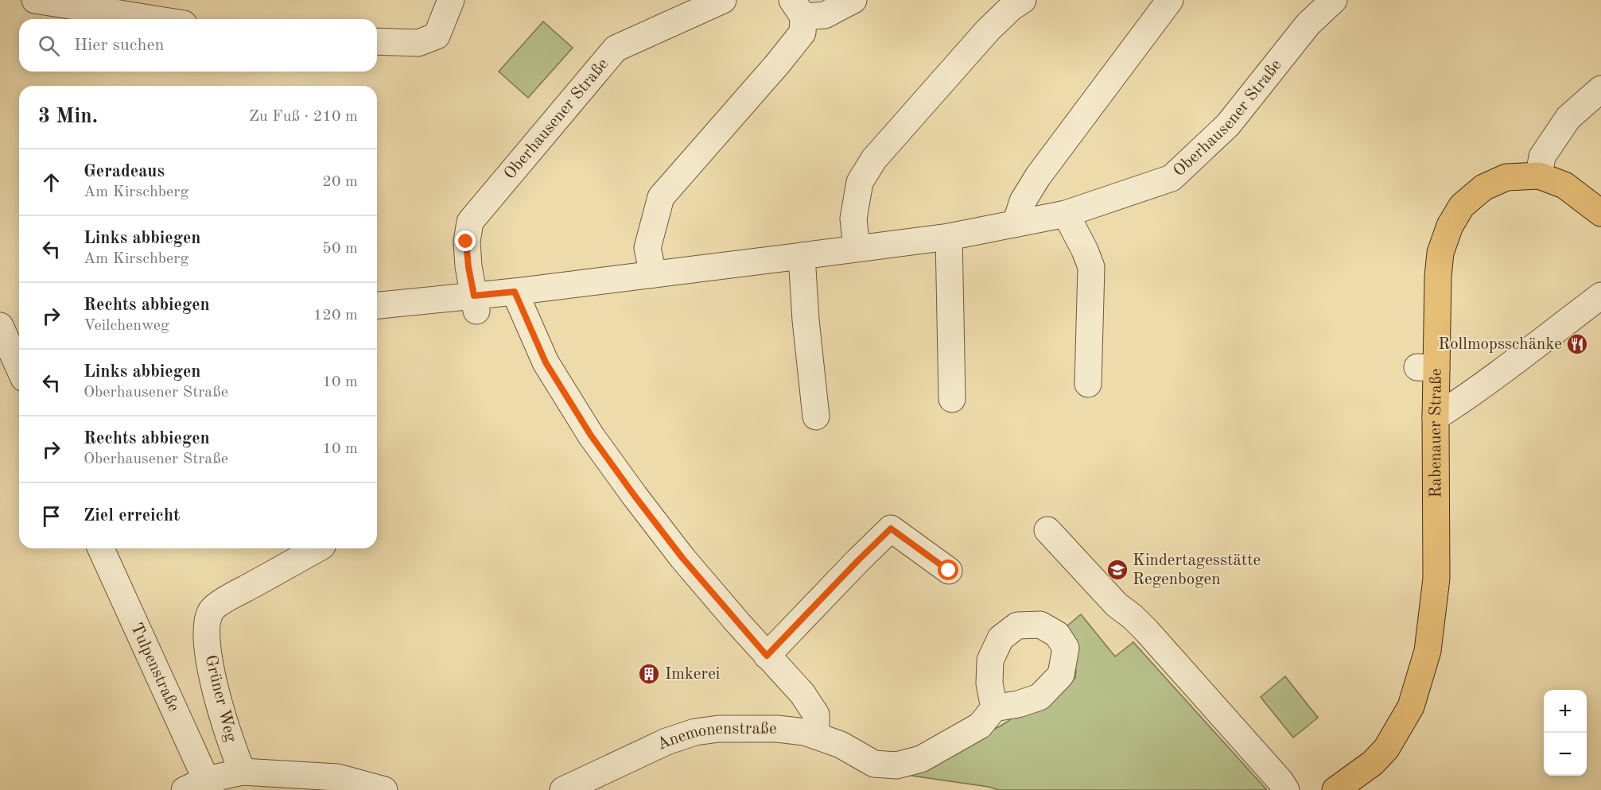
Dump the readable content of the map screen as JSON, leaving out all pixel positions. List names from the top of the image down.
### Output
{
  "streets": {
    "main road": ["Rabenauer Straße"],
    "street": [
      "Oberhausener Straße",
      "Tulpenstraße",
      "Grüner Weg",
      "Anemonenstraße"
    ]
  },
  "places": {
    "restaurant": ["Rollmopsschänke"],
    "school or university": ["Kindertagesstätte Regenbogen"],
    "building": ["Imkerei"]
  },
  "page": {
    "search": "Hier suchen",
    "heading": ["3 Min.", "Zu Fuß · 210 m"],
    "list": [
      ["Geradeaus", "Am Kirschberg", "20 m"],
      ["Links abbiegen", "Am Kirschberg", "50 m"],
      ["Rechts abbiegen", "Veilchenweg", "120 m"],
      ["Links abbiegen", "Oberhausener Straße", "10 m"],
      ["Rechts abbiegen", "Oberhausener Straße", "10 m"],
      "Ziel erreicht"
    ],
    "map_buttons": ["+", "−"]
  }
}
